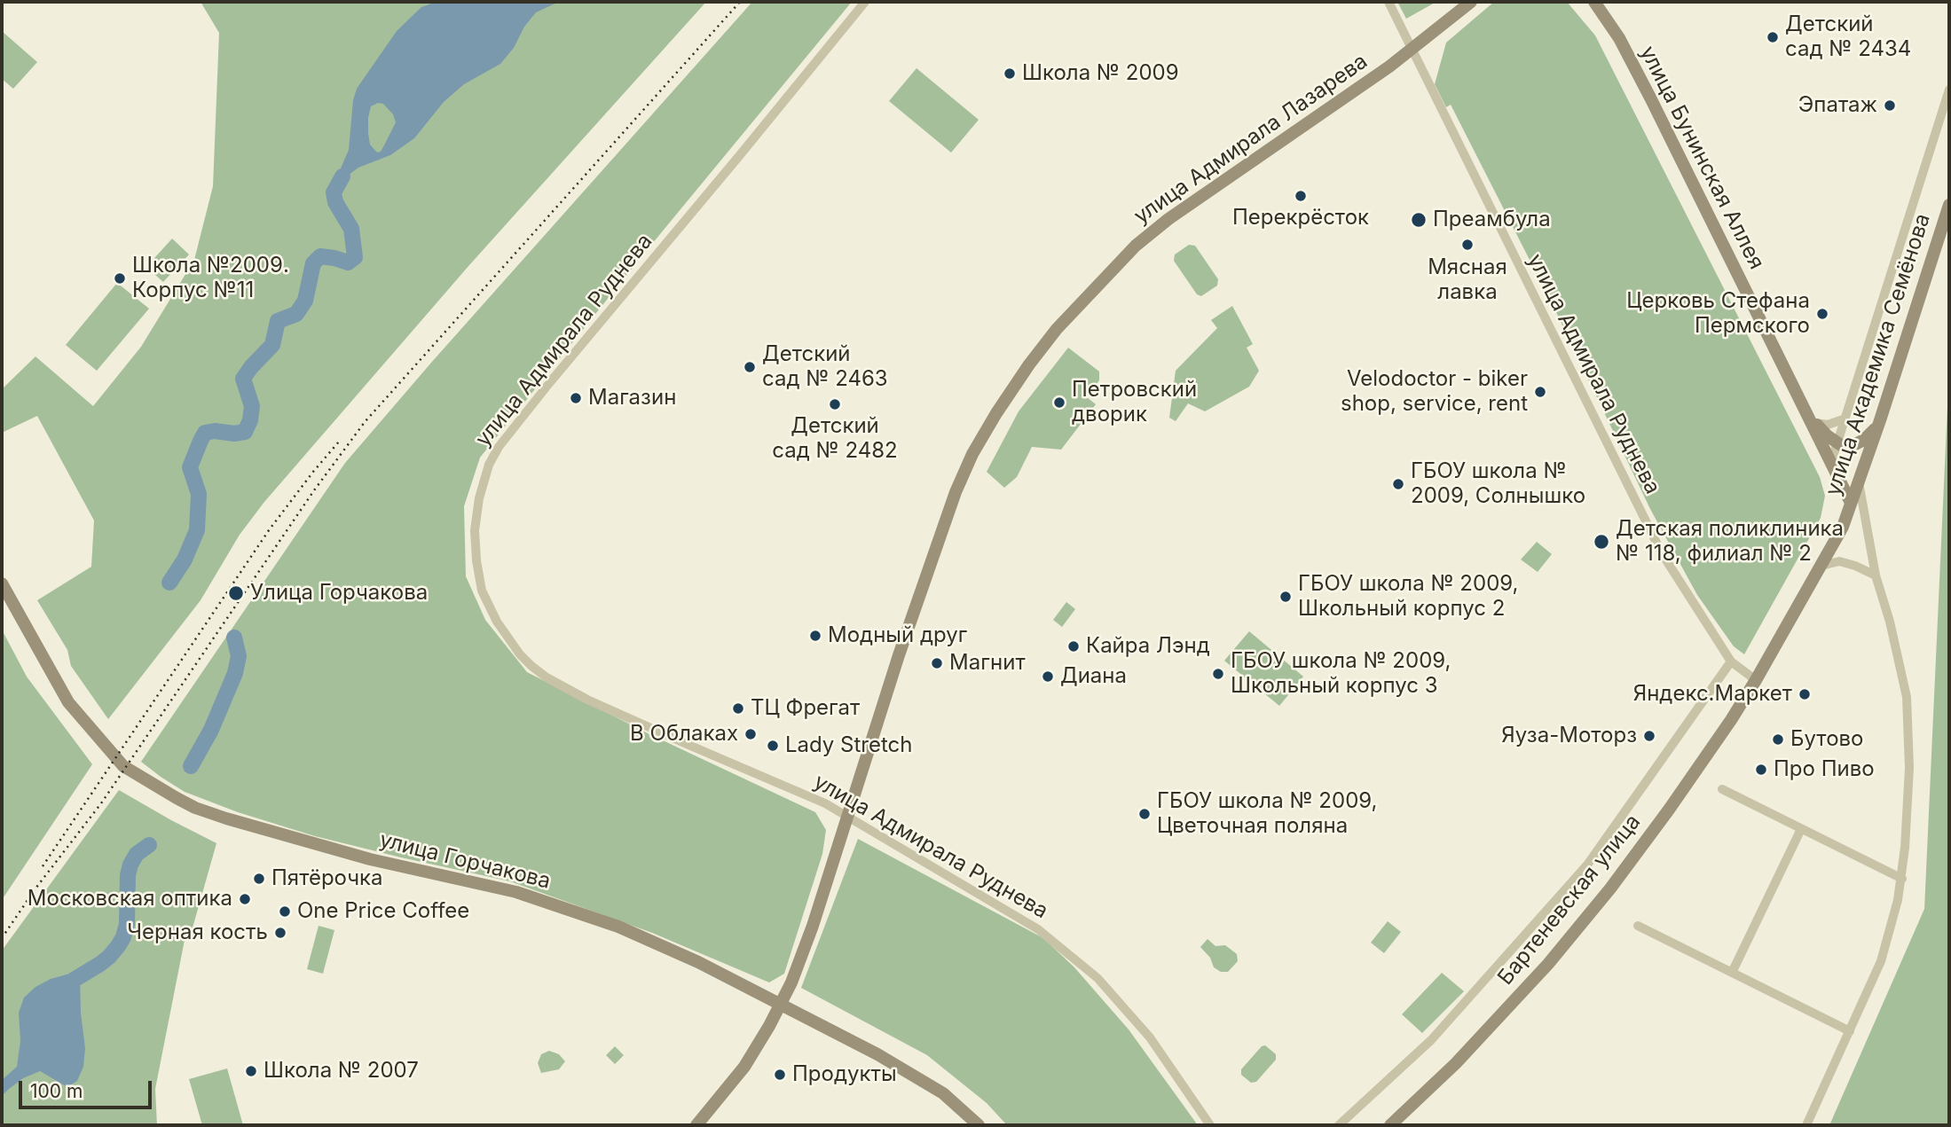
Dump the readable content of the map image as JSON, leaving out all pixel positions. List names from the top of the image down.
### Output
{
  "streets": {
    "street": [
      "улица Адмирала Лазарева",
      "улица Бунинская Аллея",
      "улица Адмирала Руднева",
      "улица Академика Семёнова",
      "улица Горчакова",
      "Бартеневская улица"
    ]
  },
  "crossings": [
    ["улица Адмирала Лазарева", "улица Адмирала Руднева"],
    ["улица Адмирала Лазарева", "улица Горчакова"],
    ["улица Бунинская Аллея", "улица Академика Семёнова"],
    ["улица Адмирала Руднева", "улица Академика Семёнова"],
    ["улица Адмирала Руднева", "Бартеневская улица"],
    ["улица Академика Семёнова", "Бартеневская улица"]
  ],
  "places": [
    "Детский сад № 2434",
    "Школа № 2009",
    "Эпатаж",
    "Перекрёсток",
    "Преамбула",
    "Мясная лавка",
    "Школа №2009. Корпус №11",
    "Церковь Стефана Пермского",
    "Детский сад № 2463",
    "Velodoctor - biker shop, service, rent",
    "Магазин",
    "Петровский дворик",
    "Детский сад № 2482",
    "ГБОУ школа № 2009, Солнышко",
    "Детская поликлиника № 118, филиал № 2",
    "Улица Горчакова",
    "ГБОУ школа № 2009, Школьный корпус 2",
    "Модный друг",
    "Кайра Лэнд",
    "Магнит",
    "ГБОУ школа № 2009, Школьный корпус 3",
    "Диана",
    "Яндекс.Маркет",
    "ТЦ Фрегат",
    "В Облаках",
    "Яуза-Моторз",
    "Бутово",
    "Lady Stretch",
    "Про Пиво",
    "ГБОУ школа № 2009, Цветочная поляна",
    "Пятёрочка",
    "Московская оптика",
    "One Price Coffee",
    "Черная кость",
    "Школа № 2007",
    "Продукты"
  ],
  "scale_bar": "100 m"
}
